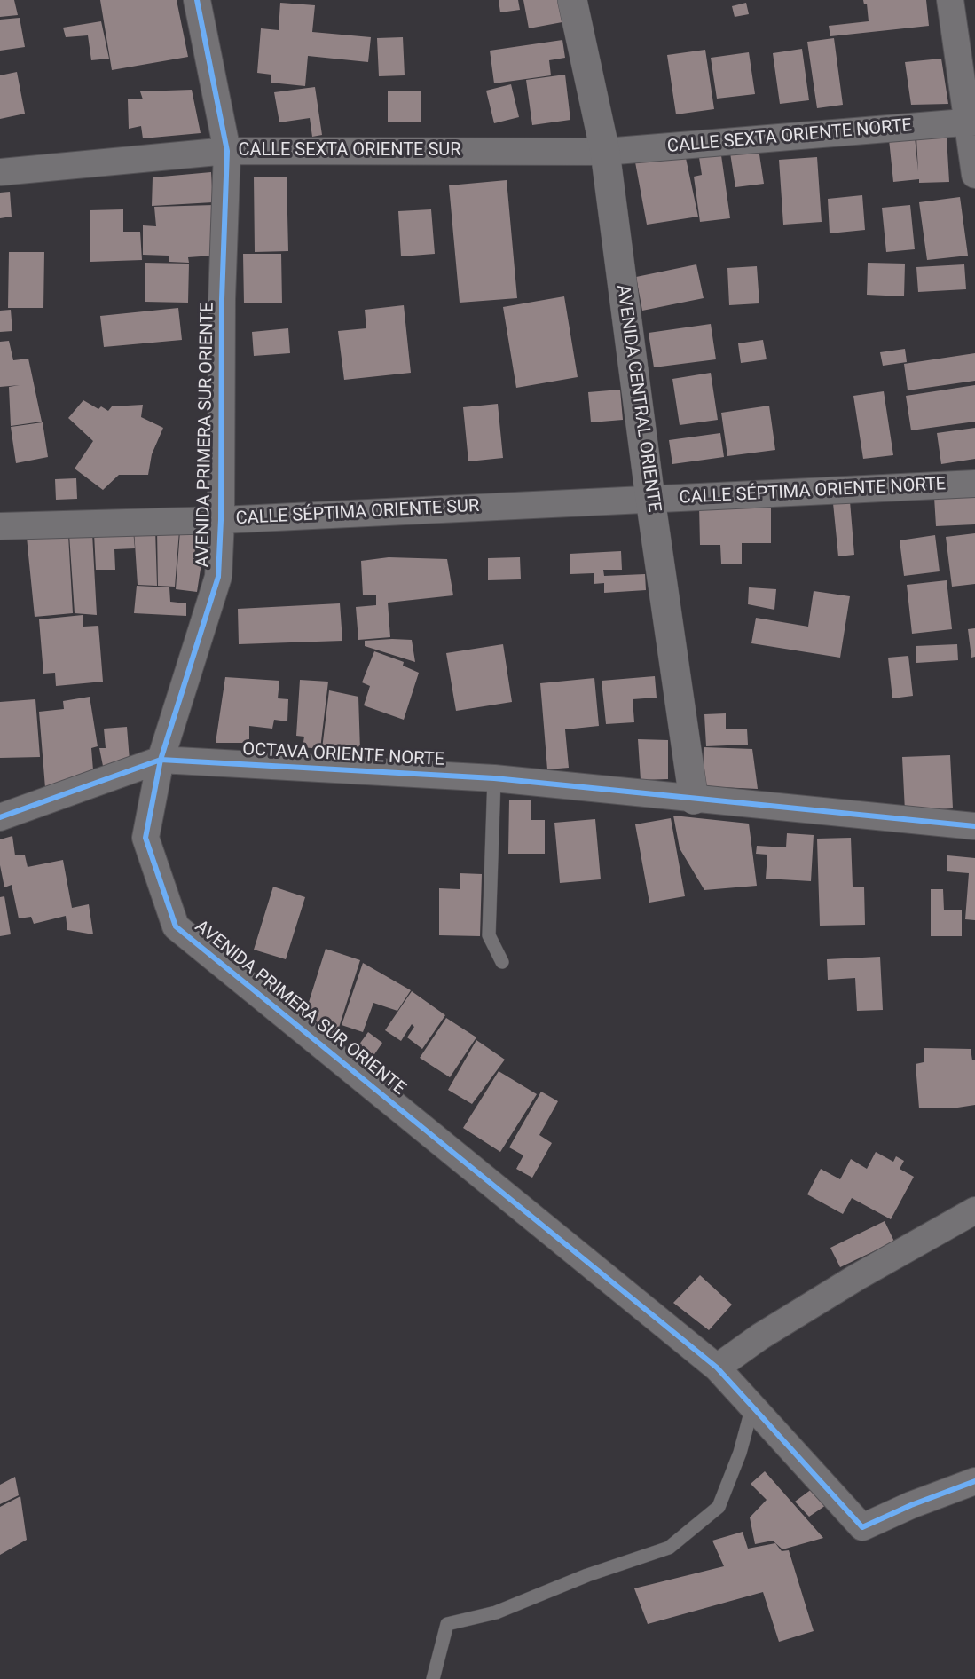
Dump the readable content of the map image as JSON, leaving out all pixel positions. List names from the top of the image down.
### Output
{
  "streets": {
    "street": [
      "CALLE SEXTA ORIENTE NORTE",
      "CALLE SEXTA ORIENTE SUR",
      "AVENIDA CENTRAL ORIENTE",
      "AVENIDA PRIMERA SUR ORIENTE",
      "CALLE SÉPTIMA ORIENTE NORTE",
      "CALLE SÉPTIMA ORIENTE SUR",
      "OCTAVA ORIENTE NORTE"
    ]
  },
  "crossings": [
    ["CALLE SEXTA ORIENTE NORTE", "CALLE SEXTA ORIENTE SUR"],
    ["CALLE SEXTA ORIENTE NORTE", "AVENIDA CENTRAL ORIENTE"],
    ["CALLE SEXTA ORIENTE SUR", "AVENIDA CENTRAL ORIENTE"],
    ["CALLE SEXTA ORIENTE SUR", "AVENIDA PRIMERA SUR ORIENTE"],
    ["AVENIDA CENTRAL ORIENTE", "CALLE SÉPTIMA ORIENTE NORTE"],
    ["AVENIDA CENTRAL ORIENTE", "CALLE SÉPTIMA ORIENTE SUR"],
    ["AVENIDA CENTRAL ORIENTE", "OCTAVA ORIENTE NORTE"],
    ["AVENIDA PRIMERA SUR ORIENTE", "CALLE SÉPTIMA ORIENTE SUR"],
    ["AVENIDA PRIMERA SUR ORIENTE", "OCTAVA ORIENTE NORTE"],
    ["CALLE SÉPTIMA ORIENTE NORTE", "CALLE SÉPTIMA ORIENTE SUR"]
  ]
}
